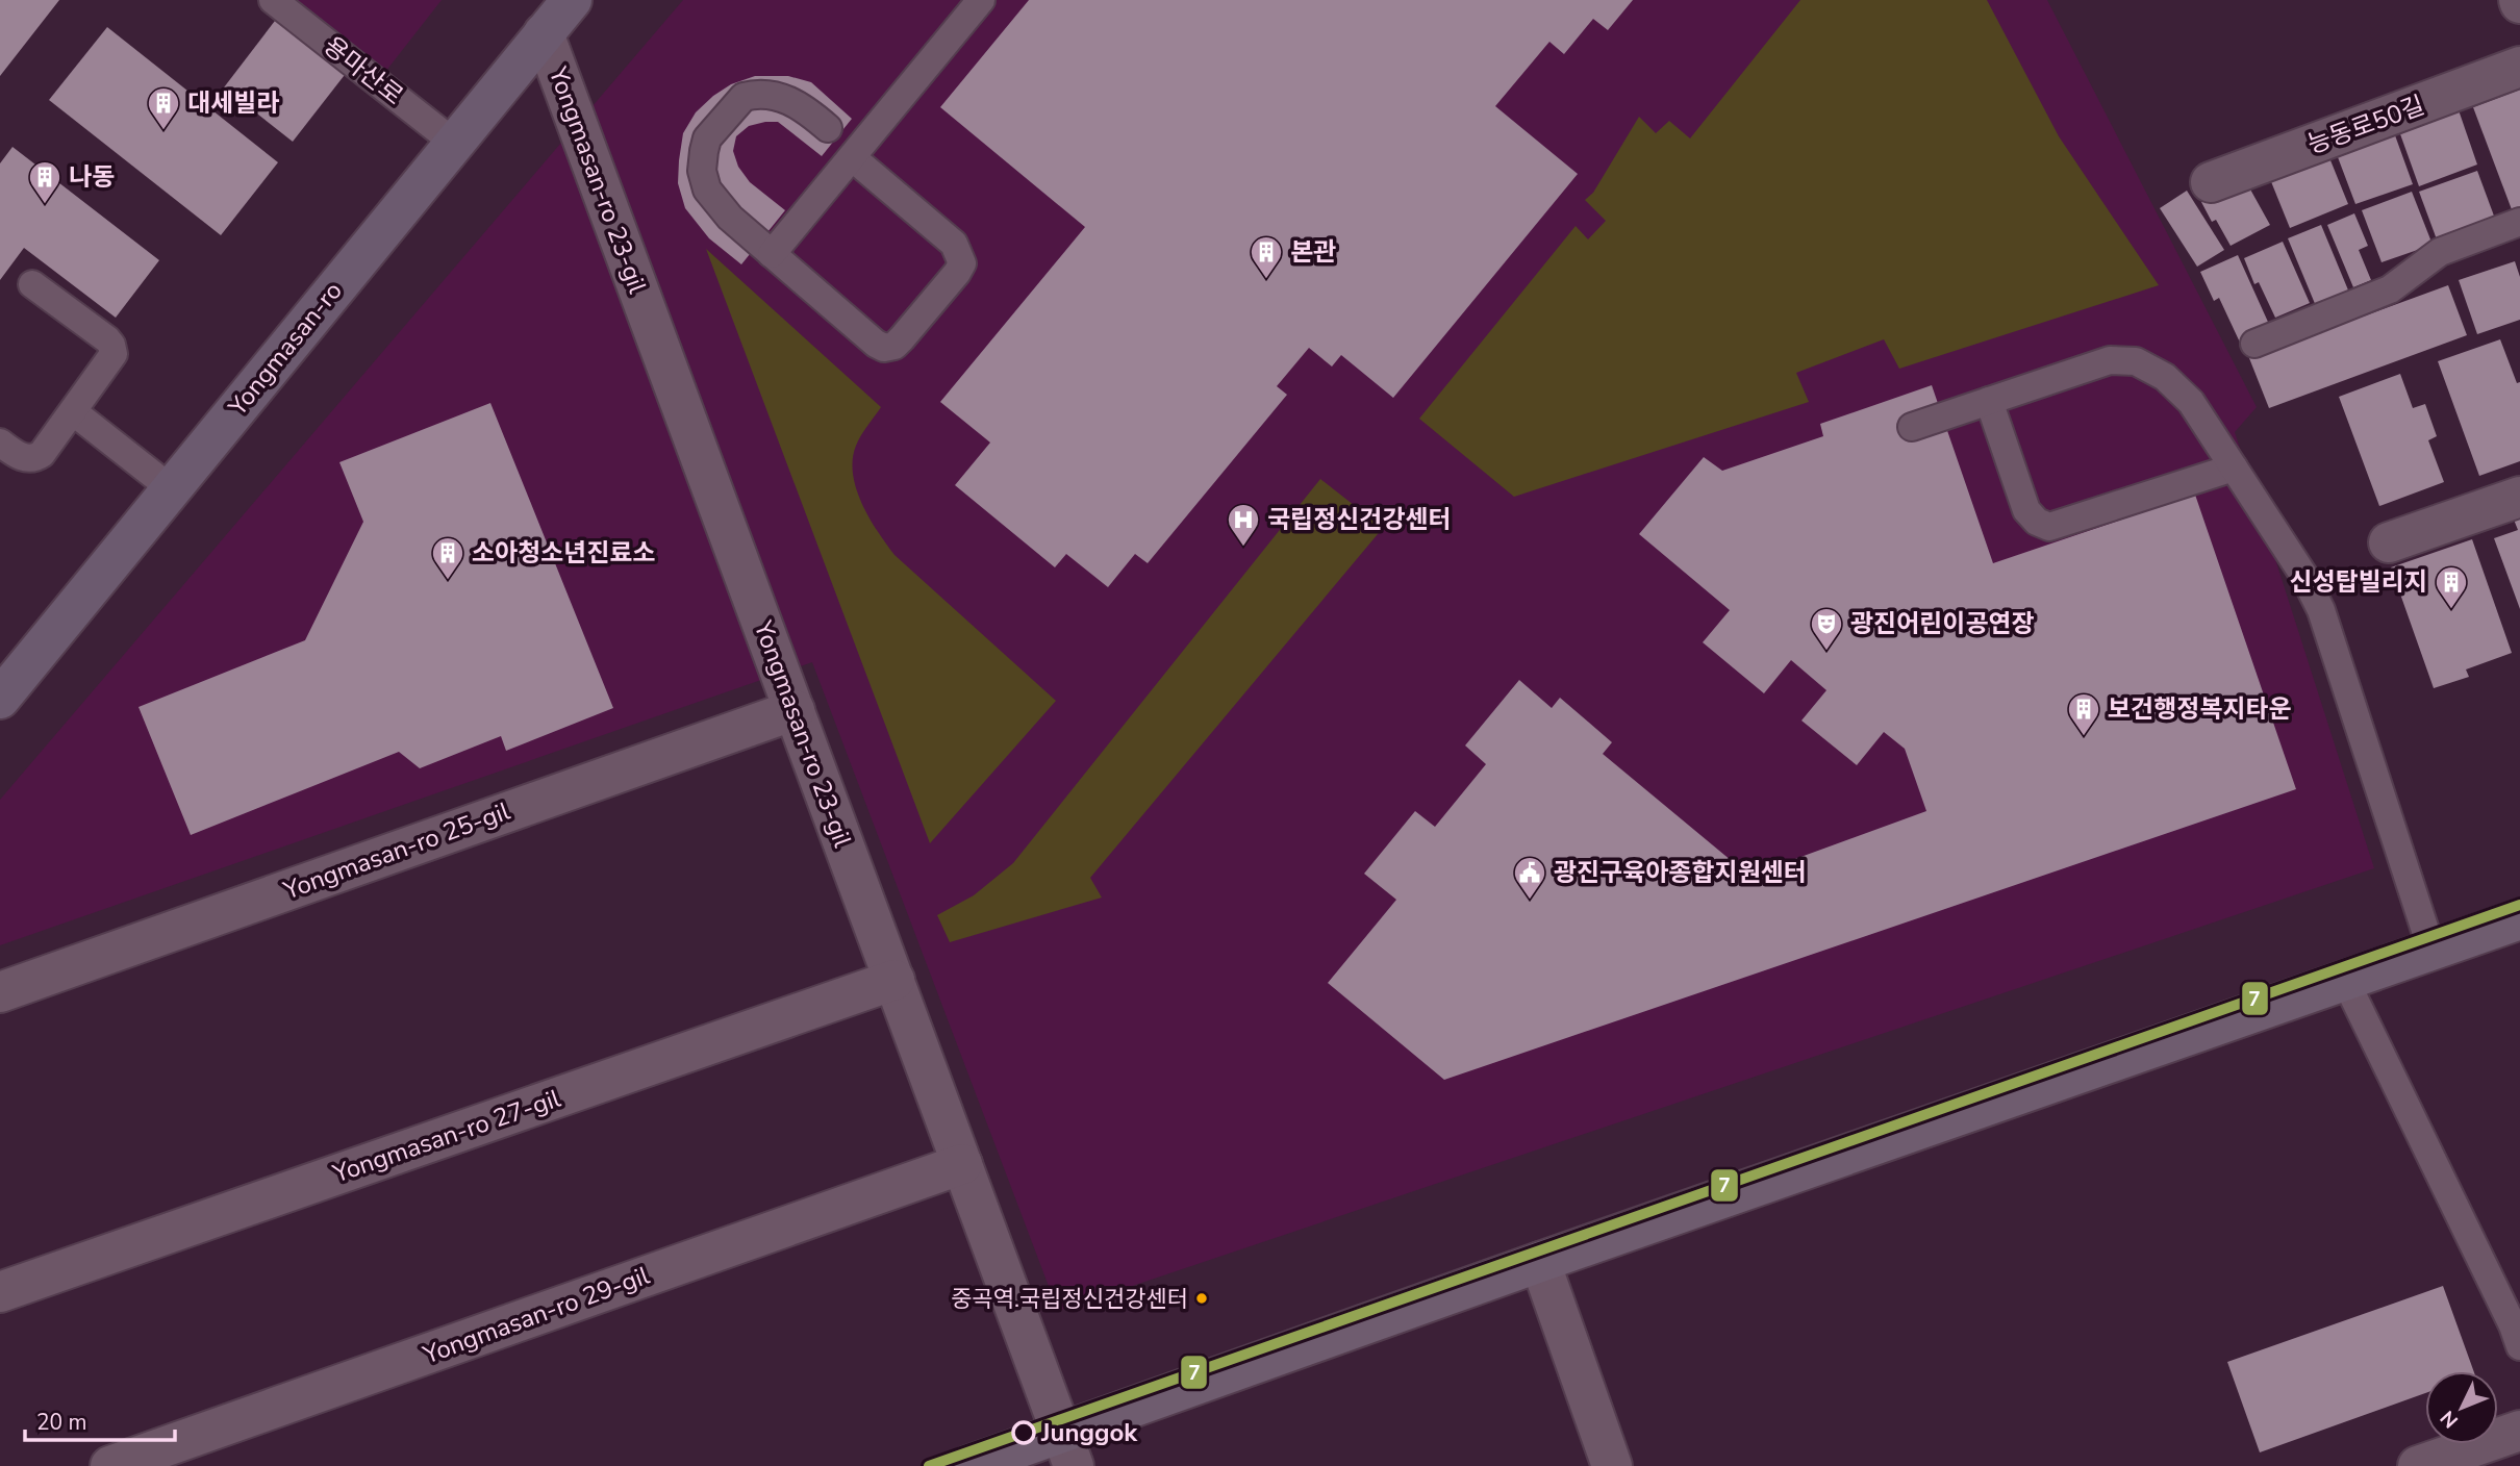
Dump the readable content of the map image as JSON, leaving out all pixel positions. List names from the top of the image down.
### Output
{
  "streets": {
    "main road": ["Yongmasan-ro"],
    "street": [
      "능동로50길",
      "Yongmasan-ro 23-gil",
      "Yongmasan-ro 25-gil",
      "Yongmasan-ro 27-gil",
      "Yongmasan-ro 29-gil"
    ],
    "lane": ["용마산로"]
  },
  "crossings": [
    ["용마산로", "Yongmasan-ro"],
    ["Yongmasan-ro 23-gil", "Yongmasan-ro"],
    ["Yongmasan-ro 23-gil", "Yongmasan-ro 25-gil"],
    ["Yongmasan-ro 23-gil", "Yongmasan-ro 27-gil"],
    ["Yongmasan-ro 23-gil", "Yongmasan-ro 29-gil"]
  ],
  "places": {
    "building": [
      "대세빌라",
      "나동",
      "본관",
      "소아청소년진료소",
      "신성탑빌리지",
      "보건행정복지타운"
    ],
    "hospital": ["국립정신건강센터"],
    "theatre": ["광진어린이공연장"],
    "public building": ["광진구육아종합지원센터"],
    "other": ["중곡역.국립정신건강센터", "Junggok"]
  },
  "lines": ["transit line 7"],
  "scale_bar": "20 m",
  "north": "bottom left"
}
